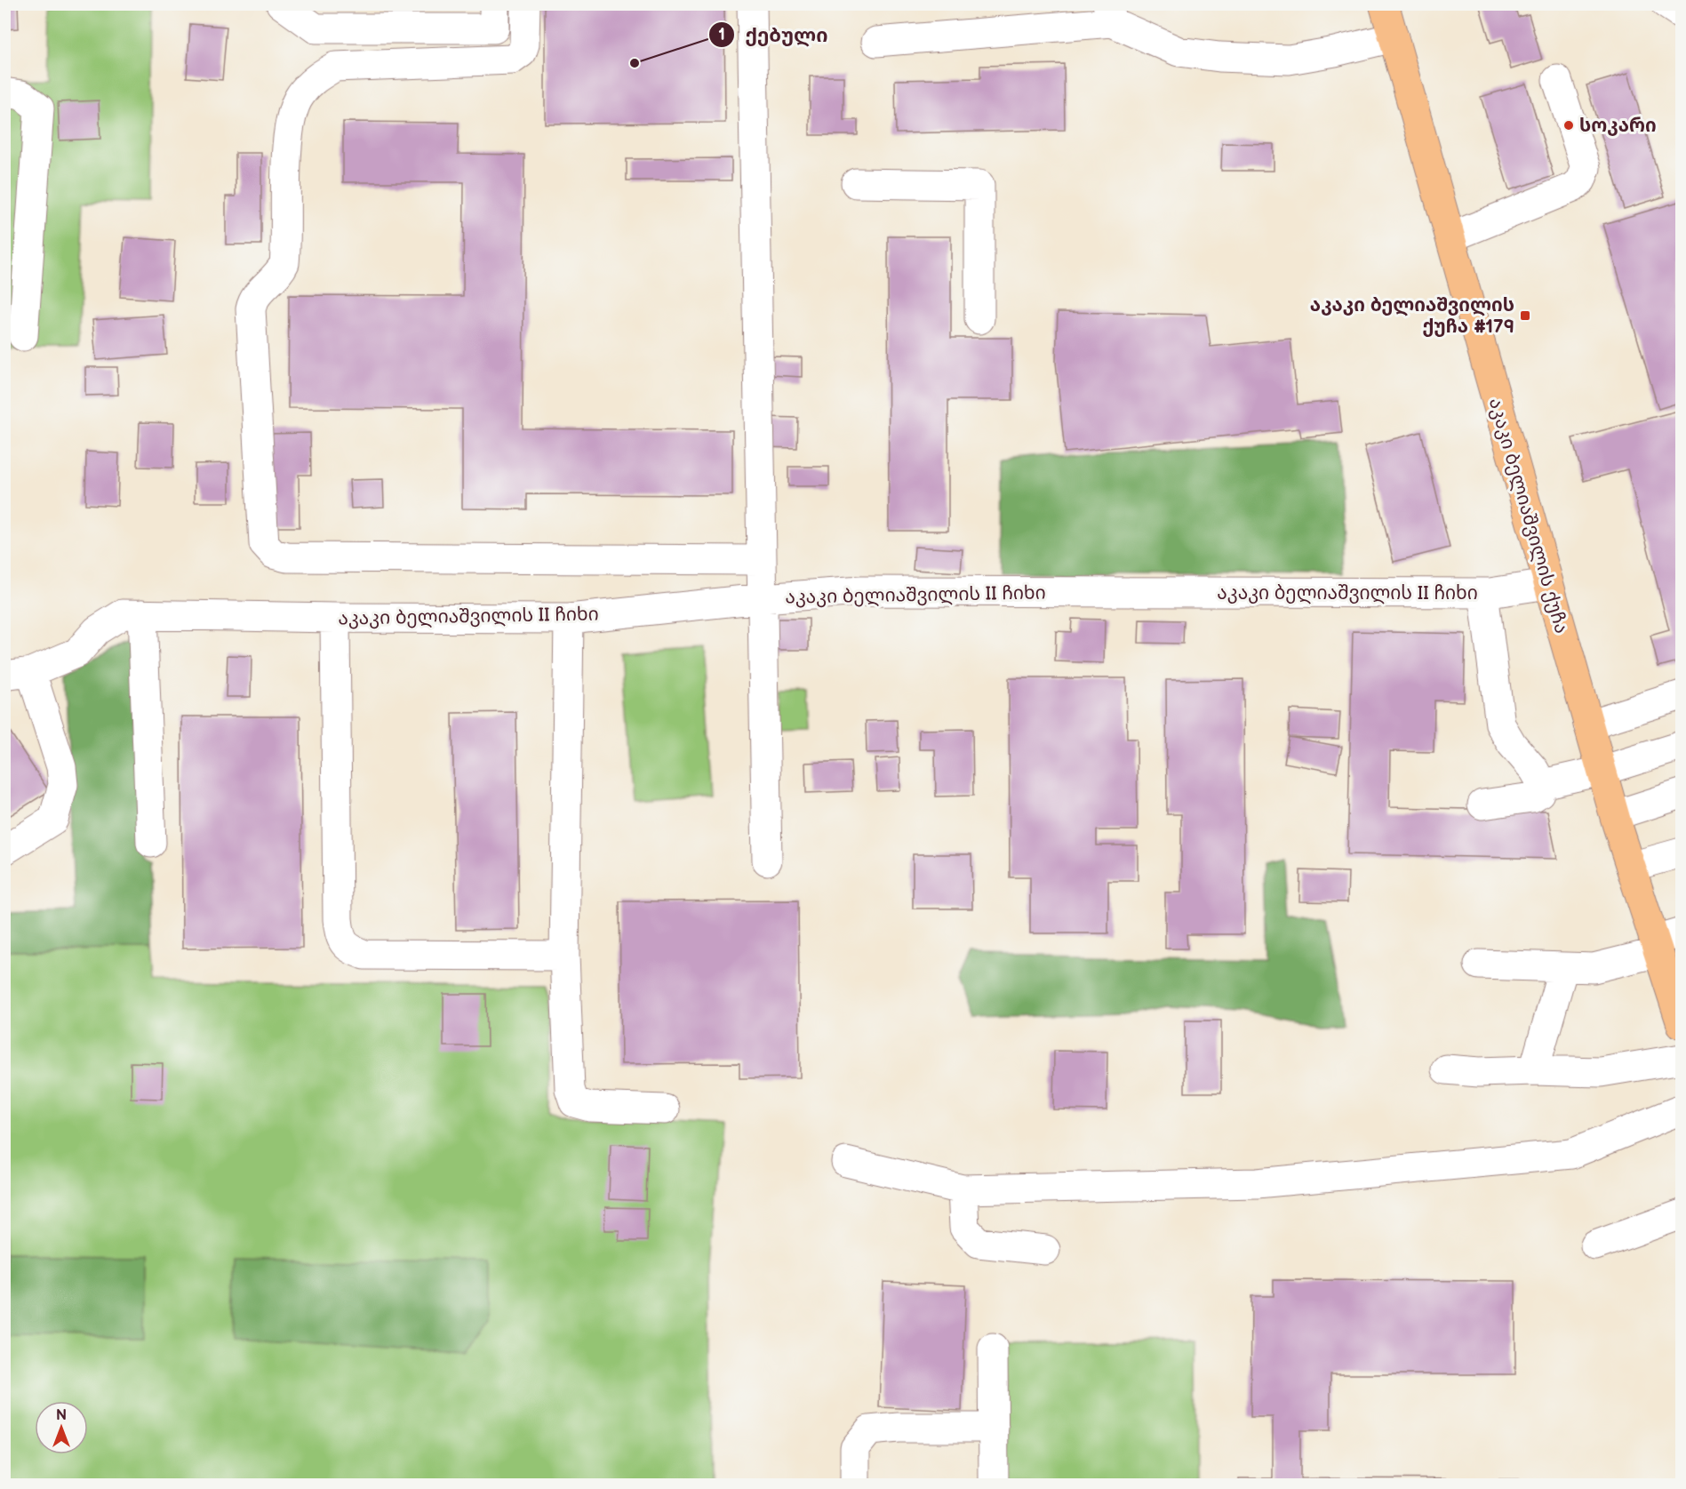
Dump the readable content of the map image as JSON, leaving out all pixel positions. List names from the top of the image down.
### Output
{
  "streets": {
    "main road": ["აკაკი ბელიაშვილის ქუჩა"],
    "street": ["აკაკი ბელიაშვილის II ჩიხი"]
  },
  "crossings": [
    ["აკაკი ბელიაშვილის ქუჩა", "აკაკი ბელიაშვილის II ჩიხი"]
  ],
  "places": {
    "other": ["ქებული", "სოკარი"],
    "transit": ["აკაკი ბელიაშვილის ქუჩა #179"]
  },
  "north": "top"
}
